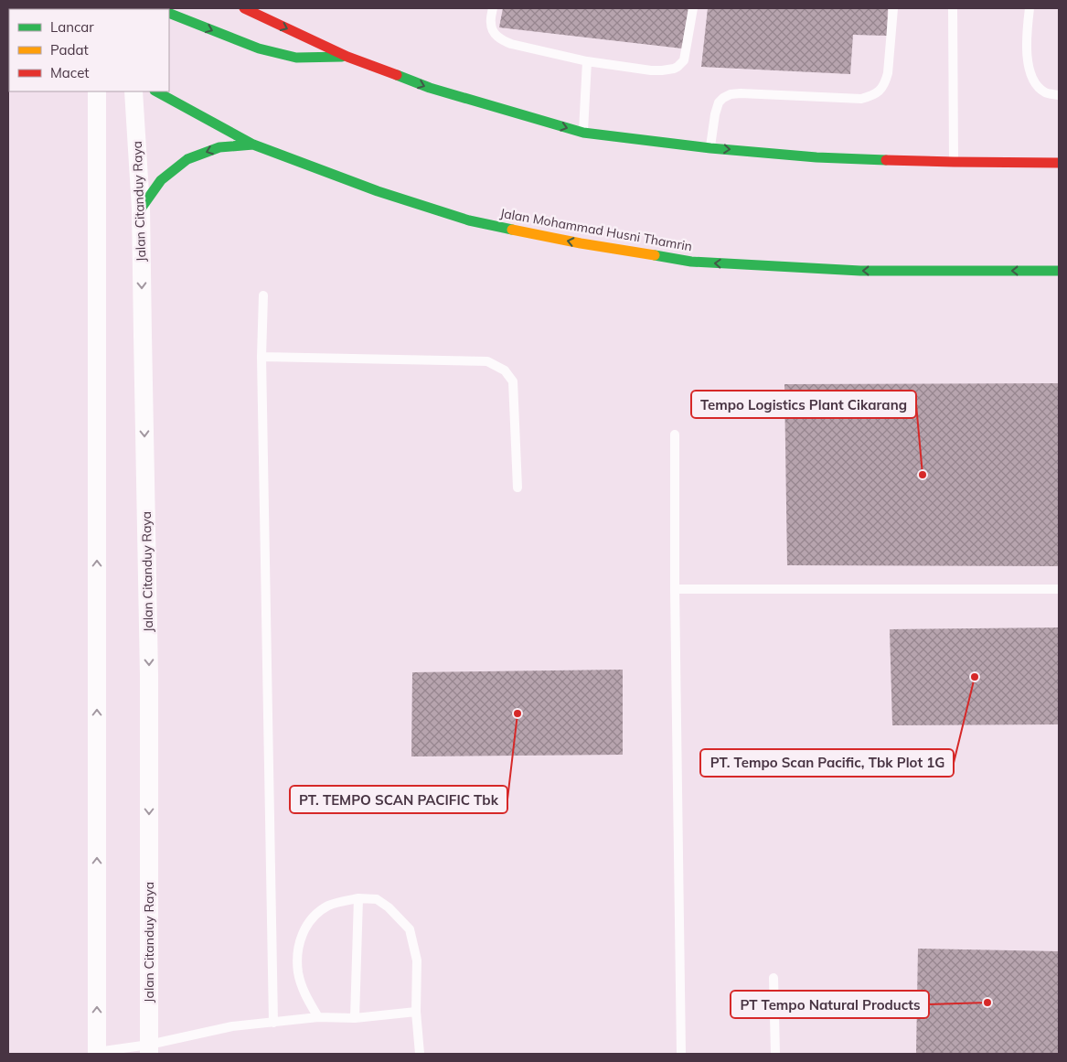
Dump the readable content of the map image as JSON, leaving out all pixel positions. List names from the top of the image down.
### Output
{
  "streets": {
    "street": ["Jalan Citanduy Raya", "Jalan Mohammad Husni Thamrin"]
  },
  "one_way": ["Jalan Mohammad Husni Thamrin"],
  "places": [
    "Tempo Logistics Plant Cikarang",
    "PT. Tempo Scan Pacific, Tbk Plot 1G",
    "PT. TEMPO SCAN PACIFIC Tbk",
    "PT Tempo Natural Products"
  ],
  "legend": ["Lancar", "Padat", "Macet"]
}
